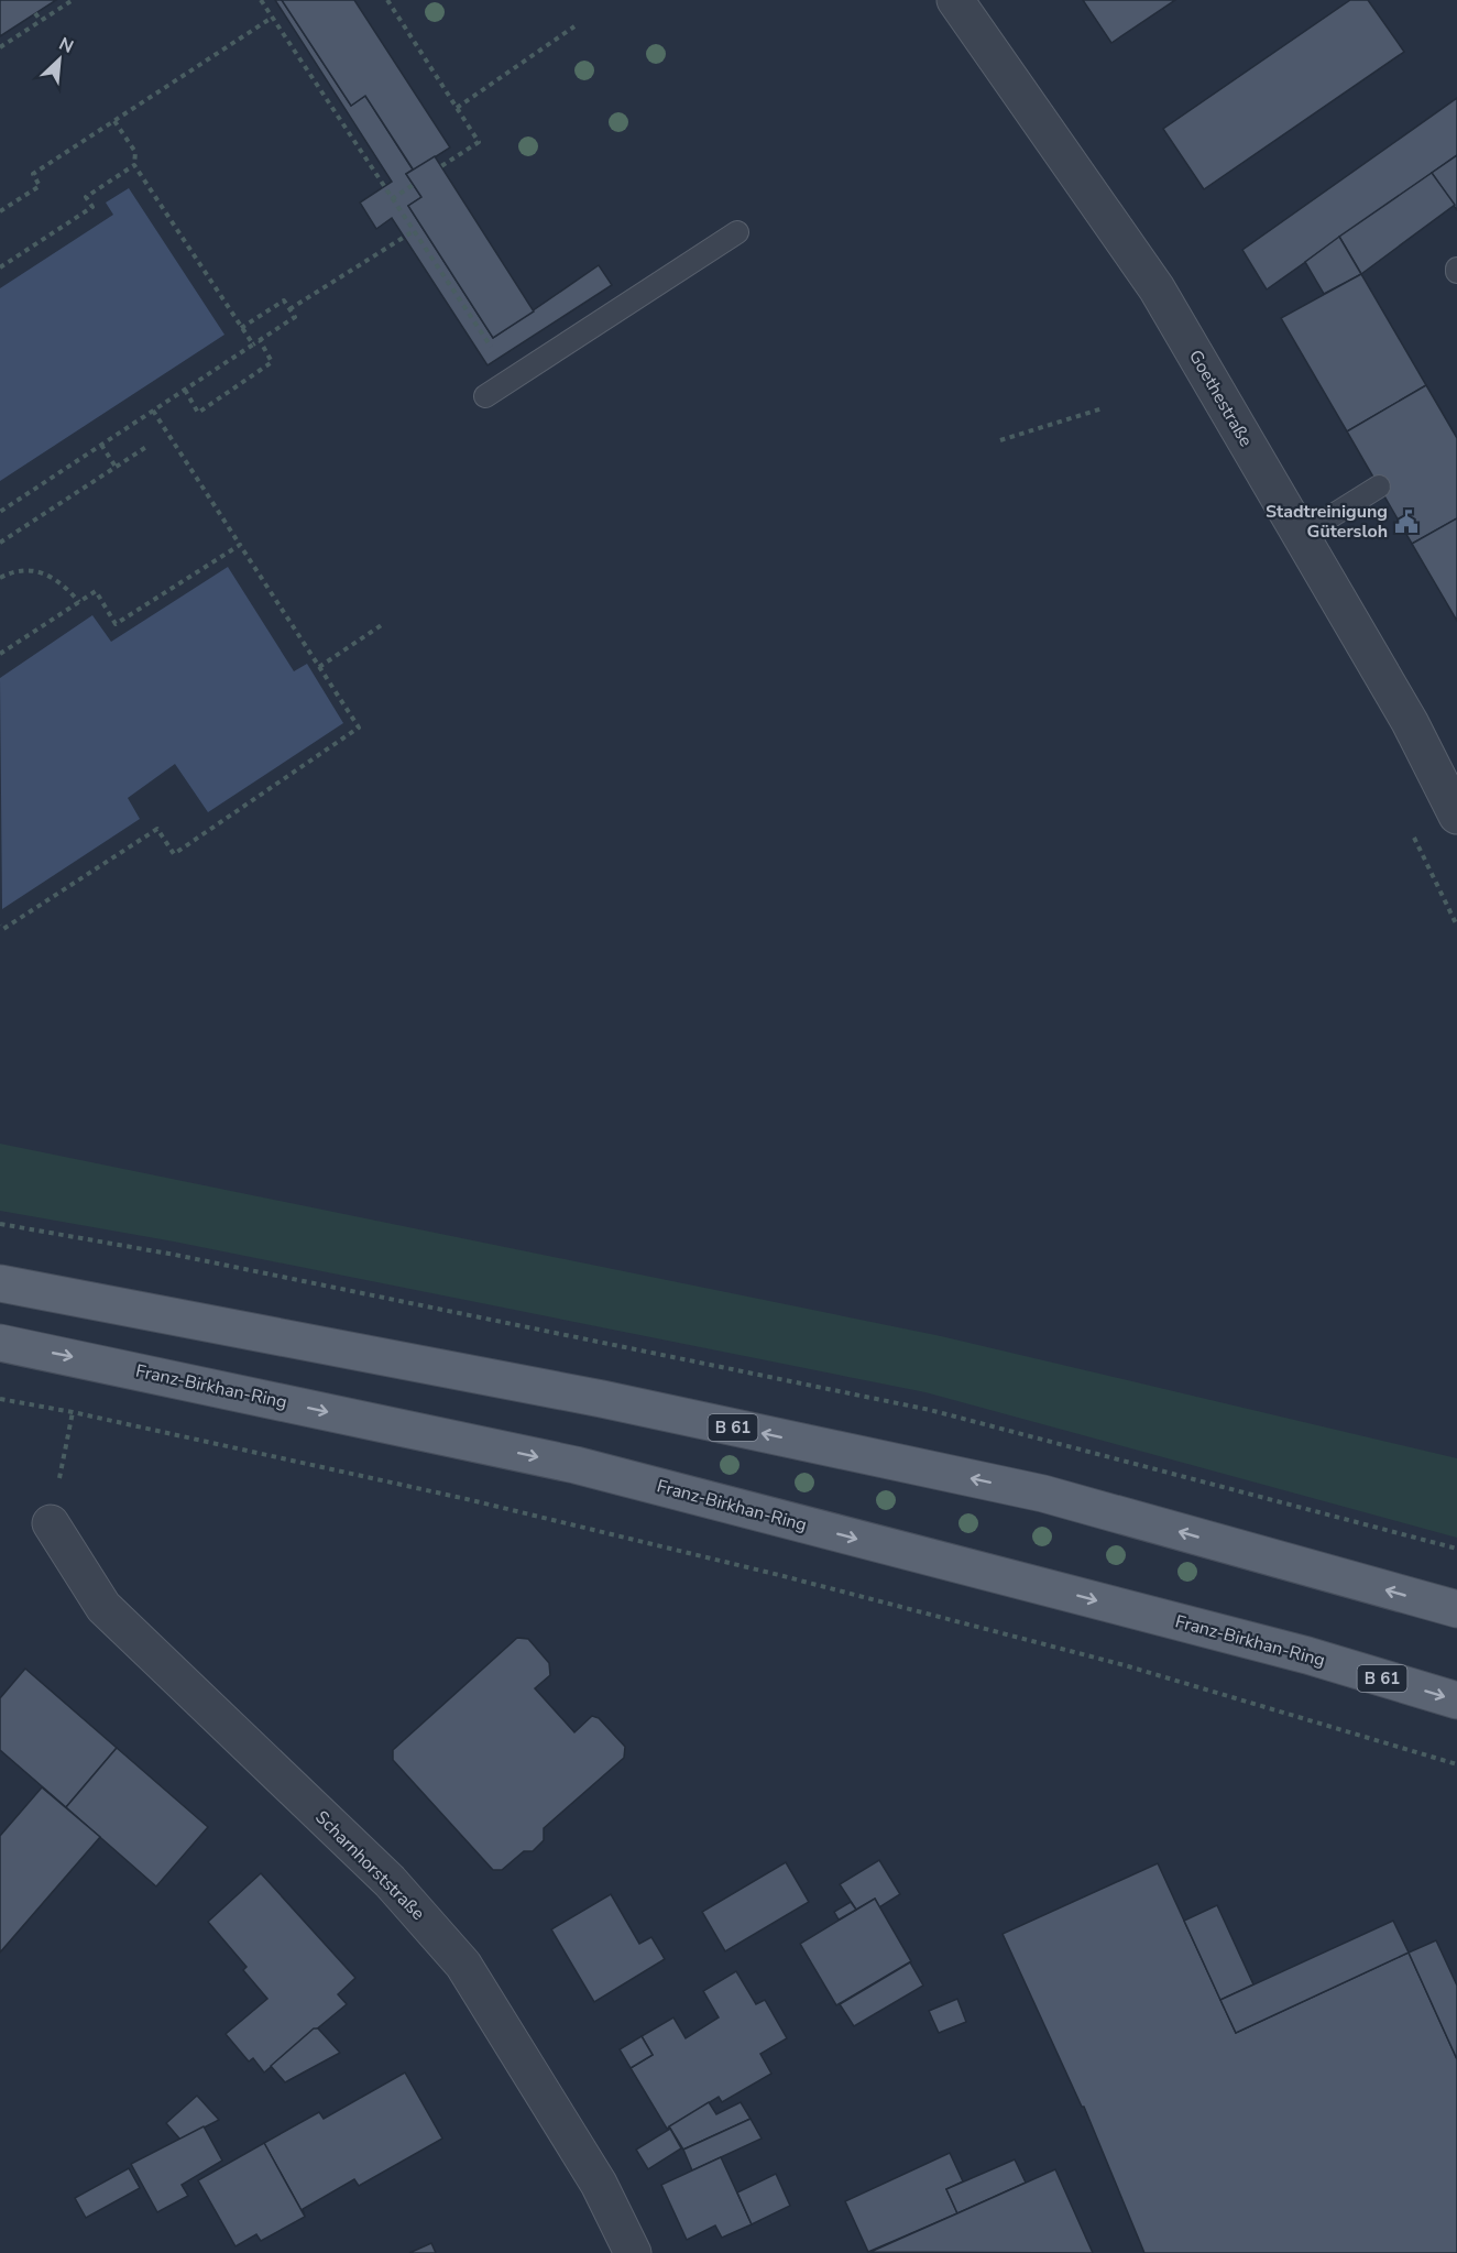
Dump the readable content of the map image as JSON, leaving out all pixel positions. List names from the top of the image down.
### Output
{
  "streets": {
    "main road": ["Franz-Birkhan-Ring", "B 61"],
    "street": ["Goethestraße", "Scharnhorststraße"]
  },
  "places": {
    "public building": ["Stadtreinigung Gütersloh"]
  },
  "north": "top right"
}
